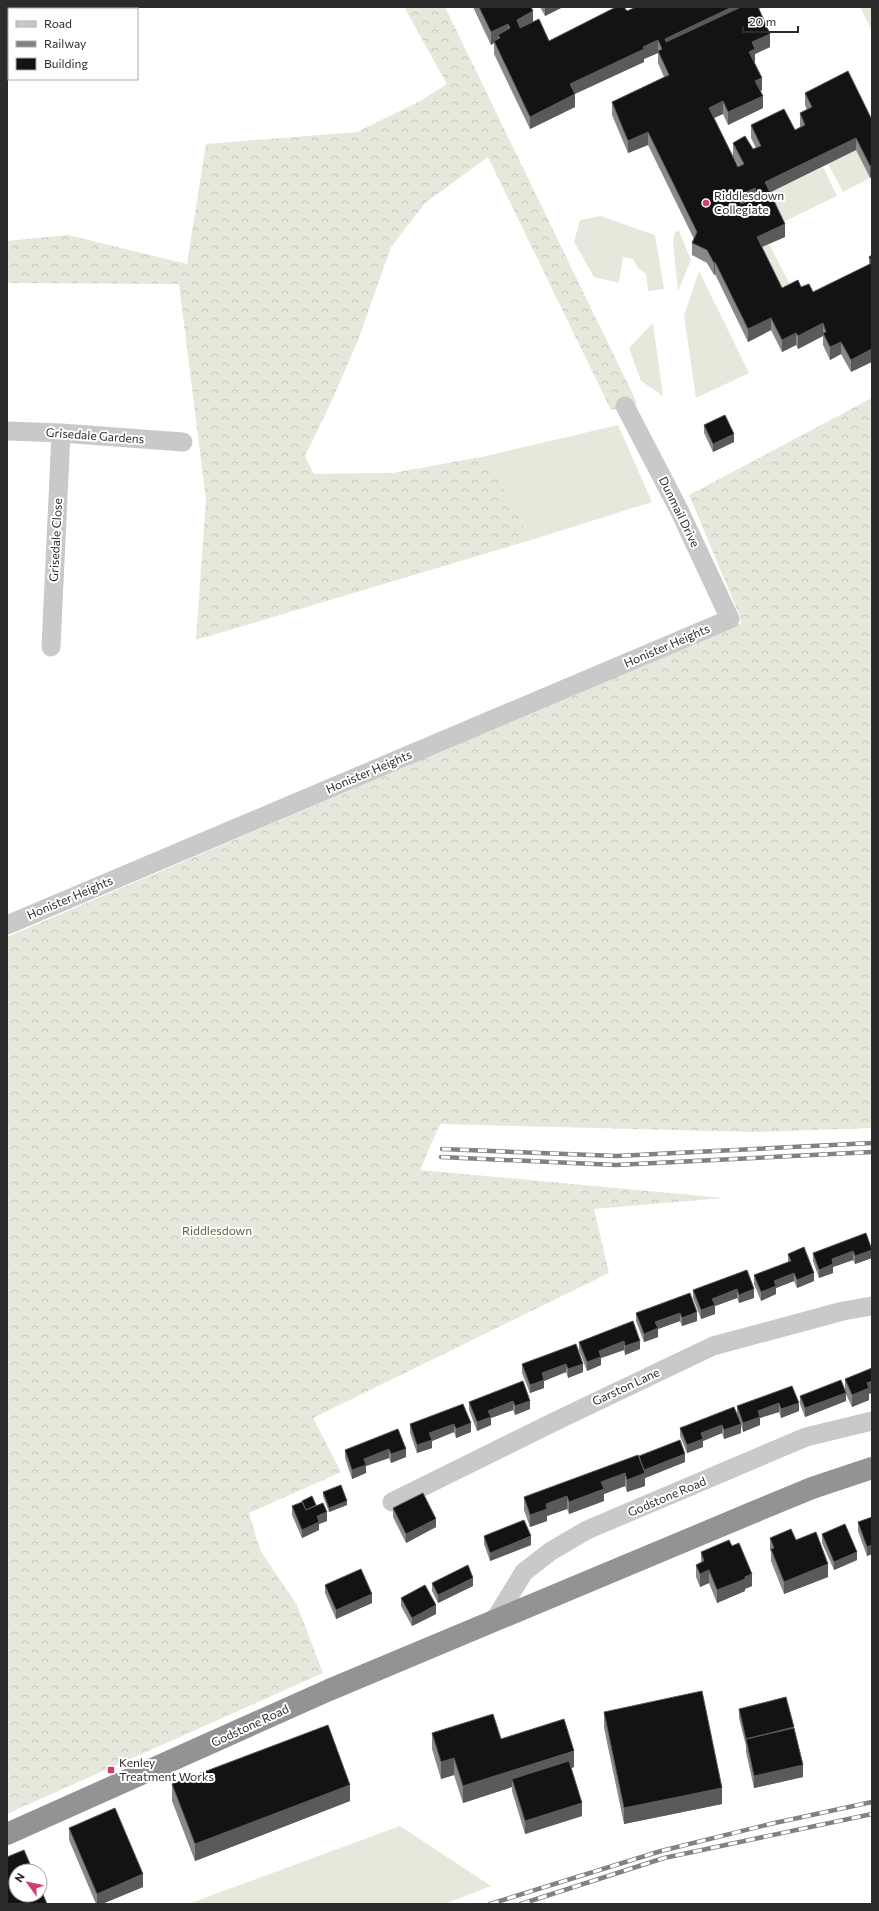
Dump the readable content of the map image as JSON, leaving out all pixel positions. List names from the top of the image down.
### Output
{
  "streets": {
    "highway": ["Godstone Road"],
    "street": [
      "Grisedale Gardens",
      "Dunmail Drive",
      "Grisedale Close",
      "Honister Heights",
      "Garston Lane"
    ]
  },
  "crossings": [
    ["Grisedale Gardens", "Grisedale Close"],
    ["Dunmail Drive", "Honister Heights"]
  ],
  "parks": ["Riddlesdown"],
  "places": {
    "other": ["Riddlesdown Collegiate"],
    "transit": ["Kenley Treatment Works"]
  },
  "legend": ["Road", "Railway", "Building"],
  "scale_bar": "20 m",
  "north": "top left"
}
